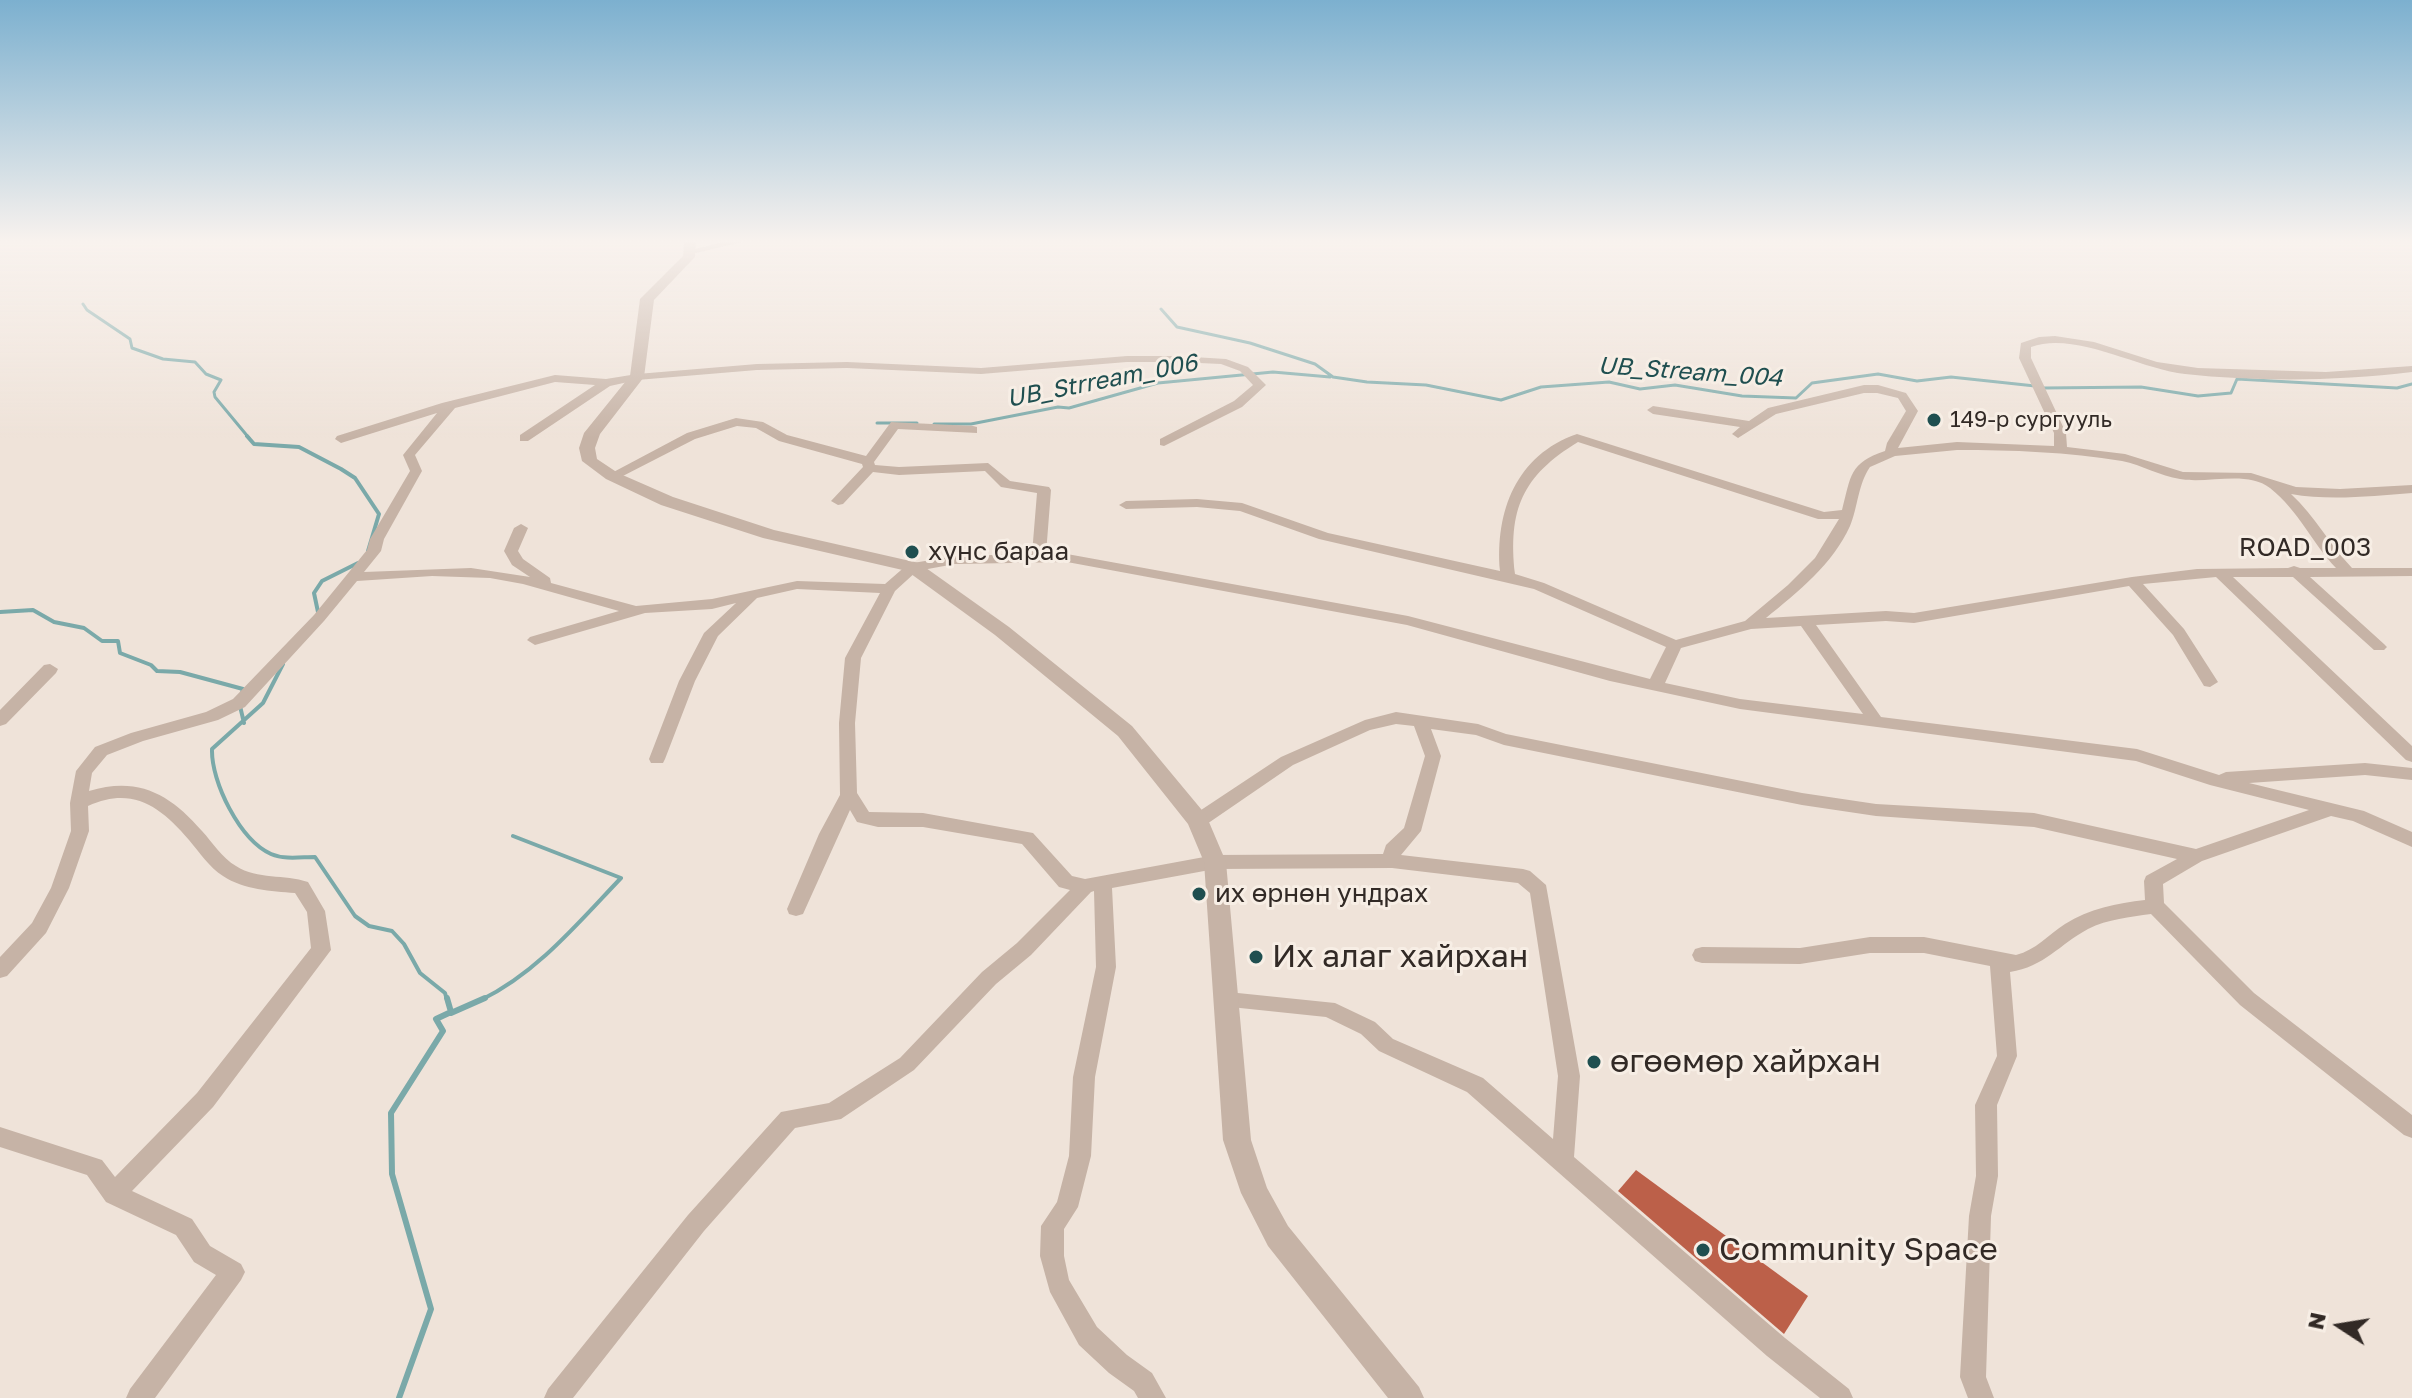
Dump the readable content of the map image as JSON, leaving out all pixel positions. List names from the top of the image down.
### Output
{
  "streets": {
    "street": ["ROAD_003"]
  },
  "water": ["UB_Stream_004", "UB_Strream_006"],
  "places": [
    "149-р сургууль",
    "хүнс бараа",
    "их өрнөн ундрах",
    "Их алаг хайрхан",
    "өгөөмөр хайрхан",
    "Community Space"
  ],
  "north": "left"
}
